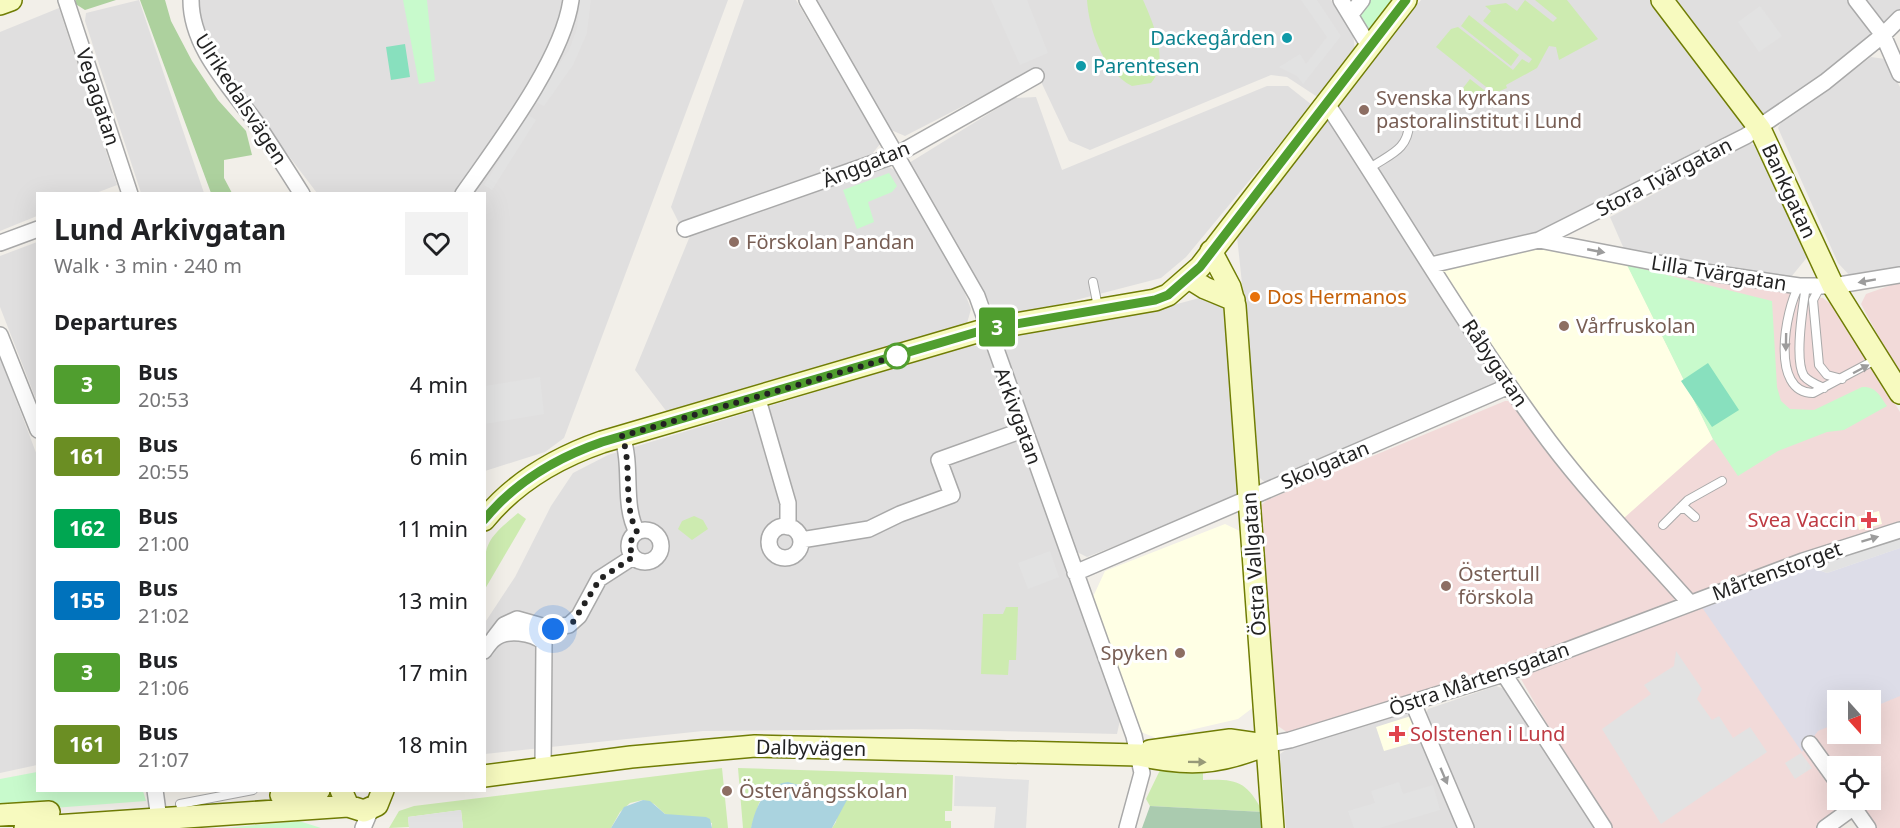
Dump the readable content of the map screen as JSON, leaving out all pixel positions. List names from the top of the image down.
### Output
{
  "streets": {
    "street": [
      "Vegagatan",
      "Ulrikedalsvägen",
      "Änggatan",
      "Stora Tvärgatan",
      "Bankgatan",
      "Lilla Tvärgatan",
      "Råbygatan",
      "Arkivgatan",
      "Skolgatan",
      "Östra Vallgatan",
      "Mårtenstorget",
      "Östra Mårtensgatan",
      "Dalbyvägen"
    ]
  },
  "crossings": [
    ["Änggatan", "Arkivgatan"],
    ["Stora Tvärgatan", "Bankgatan"],
    ["Stora Tvärgatan", "Lilla Tvärgatan"],
    ["Stora Tvärgatan", "Råbygatan"],
    ["Bankgatan", "Lilla Tvärgatan"],
    ["Råbygatan", "Skolgatan"],
    ["Råbygatan", "Mårtenstorget"],
    ["Råbygatan", "Östra Mårtensgatan"],
    ["Arkivgatan", "Skolgatan"],
    ["Arkivgatan", "Dalbyvägen"],
    ["Skolgatan", "Östra Vallgatan"],
    ["Östra Vallgatan", "Östra Mårtensgatan"],
    ["Östra Vallgatan", "Dalbyvägen"],
    ["Mårtenstorget", "Östra Mårtensgatan"],
    ["Östra Mårtensgatan", "Dalbyvägen"]
  ],
  "one_way": ["Mårtenstorget"],
  "places": {
    "other": [
      "Dackegården",
      "Parentesen",
      "Svenska kyrkans pastoralinstitut i Lund",
      "Förskolan Pandan",
      "Dos Hermanos",
      "Vårfruskolan",
      "Östertull förskola",
      "Spyken",
      "Östervångsskolan"
    ],
    "health": ["Svea Vaccin", "Solstenen i Lund"]
  },
  "lines": ["bus line 3"],
  "north": "bottom",
  "page": {
    "on_map": "3",
    "heading": [
      ["Lund Arkivgatan", "Walk · 3 min · 240 m"],
      "Departures"
    ],
    "list": [
      {
        "mark": "3",
        "name": "Bus",
        "note": "20:53",
        "value": "4 min"
      },
      {
        "mark": "161",
        "name": "Bus",
        "note": "20:55",
        "value": "6 min"
      },
      {
        "mark": "162",
        "name": "Bus",
        "note": "21:00",
        "value": "11 min"
      },
      {
        "mark": "155",
        "name": "Bus",
        "note": "21:02",
        "value": "13 min"
      },
      {
        "mark": "3",
        "name": "Bus",
        "note": "21:06",
        "value": "17 min"
      },
      {
        "mark": "161",
        "name": "Bus",
        "note": "21:07",
        "value": "18 min"
      }
    ]
  }
}
